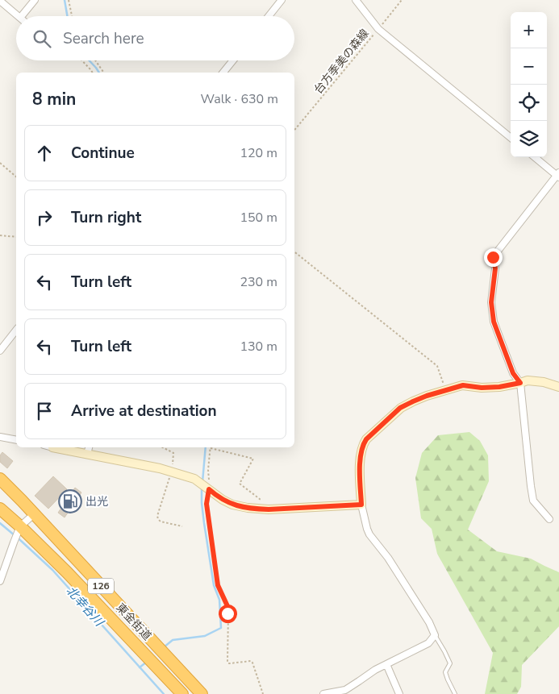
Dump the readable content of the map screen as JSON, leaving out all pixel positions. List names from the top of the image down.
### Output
{
  "streets": {
    "highway": ["126", "東金街道"],
    "path": ["台方季美の森線"]
  },
  "water": ["北幸谷川"],
  "places": {
    "fuel station": ["出光"]
  },
  "page": {
    "map_buttons": ["+", "−"],
    "search": "Search here",
    "heading": ["8 min", "Walk · 630 m"],
    "list": [
      ["Continue", "120 m"],
      ["Turn right", "150 m"],
      ["Turn left", "230 m"],
      ["Turn left", "130 m"],
      "Arrive at destination"
    ]
  }
}
